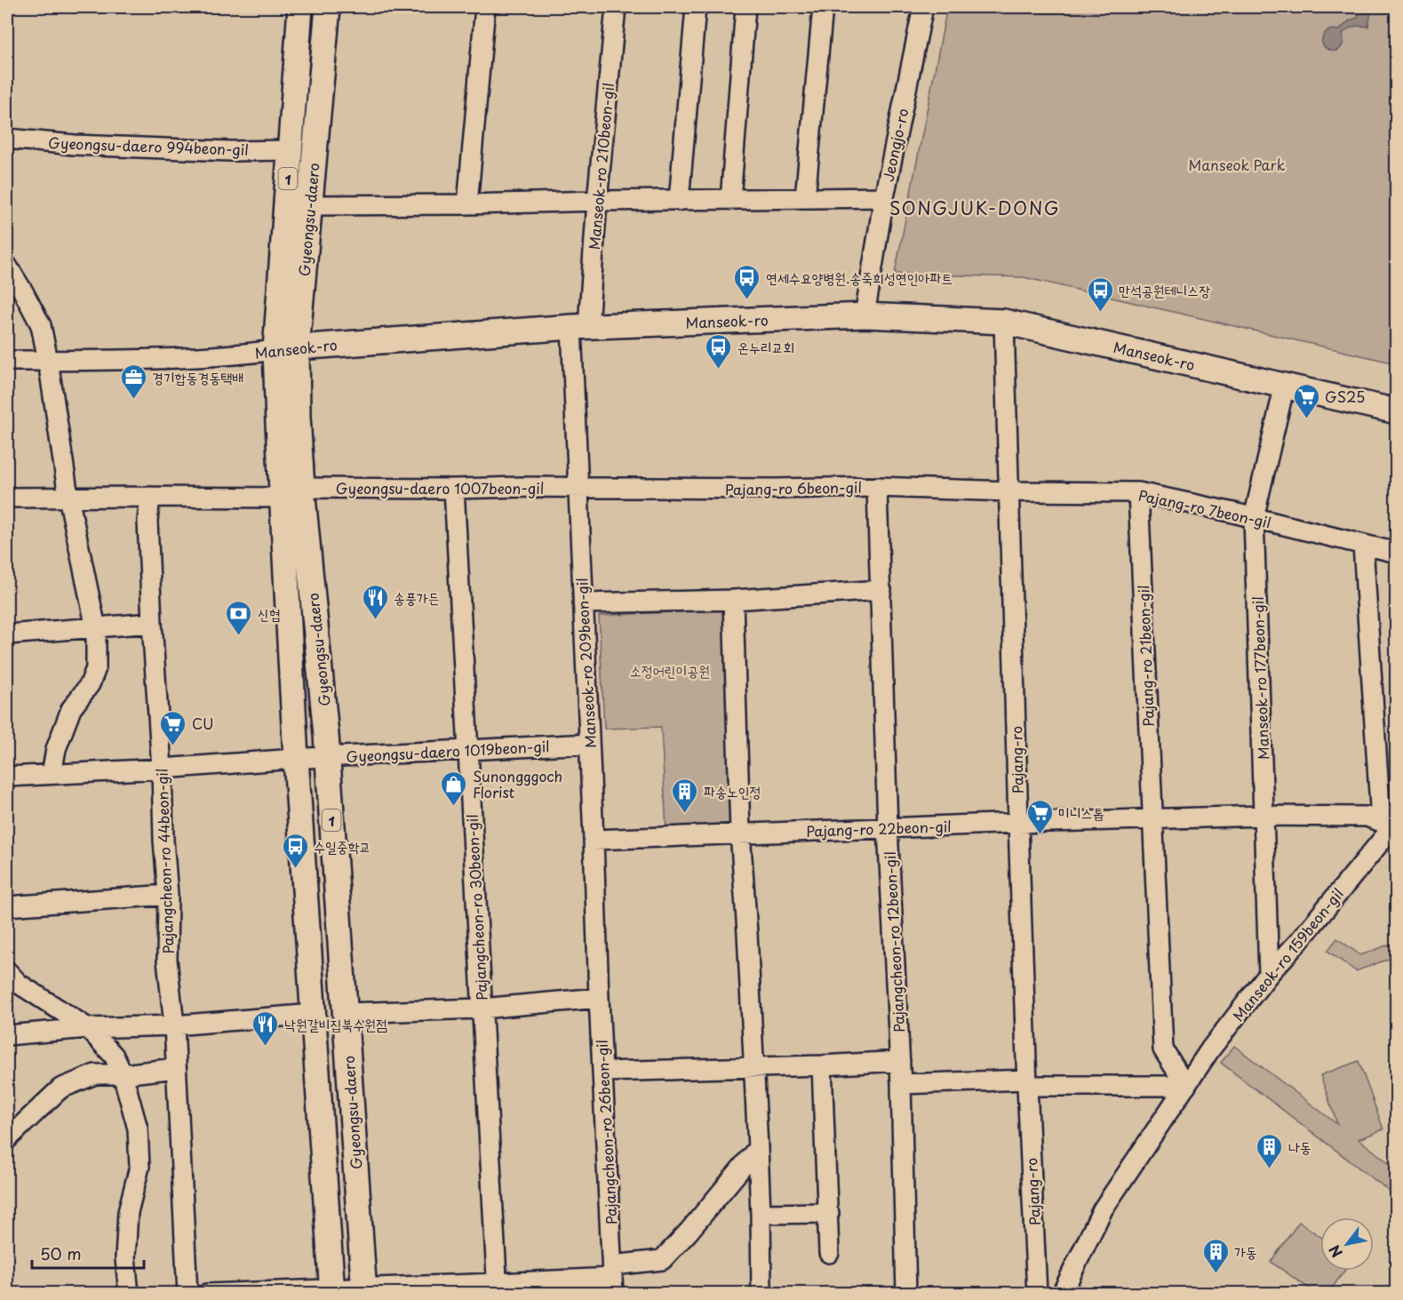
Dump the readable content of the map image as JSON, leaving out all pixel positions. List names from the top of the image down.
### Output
{
  "streets": {
    "main road": ["1", "Gyeongsu-daero", "Manseok-ro"],
    "street": [
      "Jeongjo-ro",
      "Gyeongsu-daero 994beon-gil",
      "Manseok-ro 210beon-gil",
      "Gyeongsu-daero 1007beon-gil",
      "Pajang-ro 6beon-gil",
      "Pajang-ro 7beon-gil",
      "Pajang-ro 21beon-gil",
      "Manseok-ro 209beon-gil",
      "Manseok-ro 177beon-gil",
      "Gyeongsu-daero 1019beon-gil",
      "Pajang-ro",
      "Pajang-ro 22beon-gil",
      "Pajangcheon-ro 44beon-gil",
      "Pajangcheon-ro 30beon-gil",
      "Pajangcheon-ro 12beon-gil",
      "Manseok-ro 159beon-gil",
      "Pajangcheon-ro 26beon-gil"
    ]
  },
  "crossings": [
    ["Jeongjo-ro", "Manseok-ro"],
    ["Gyeongsu-daero 994beon-gil", "Gyeongsu-daero"],
    ["Manseok-ro 210beon-gil", "Manseok-ro"],
    ["Manseok-ro 210beon-gil", "Manseok-ro 209beon-gil"],
    ["Gyeongsu-daero", "Manseok-ro"],
    ["Gyeongsu-daero", "Gyeongsu-daero 1007beon-gil"],
    ["Gyeongsu-daero", "Gyeongsu-daero 1019beon-gil"],
    ["Manseok-ro", "Manseok-ro 209beon-gil"],
    ["Manseok-ro", "Manseok-ro 177beon-gil"],
    ["Manseok-ro", "Pajang-ro"],
    ["Gyeongsu-daero 1007beon-gil", "Pajang-ro 6beon-gil"],
    ["Gyeongsu-daero 1007beon-gil", "Manseok-ro 209beon-gil"],
    ["Gyeongsu-daero 1007beon-gil", "Pajangcheon-ro 44beon-gil"],
    ["Gyeongsu-daero 1007beon-gil", "Pajangcheon-ro 30beon-gil"],
    ["Pajang-ro 6beon-gil", "Pajang-ro 7beon-gil"],
    ["Pajang-ro 6beon-gil", "Manseok-ro 209beon-gil"],
    ["Pajang-ro 6beon-gil", "Pajang-ro"],
    ["Pajang-ro 6beon-gil", "Pajangcheon-ro 12beon-gil"],
    ["Pajang-ro 7beon-gil", "Pajang-ro 21beon-gil"],
    ["Pajang-ro 7beon-gil", "Manseok-ro 177beon-gil"],
    ["Pajang-ro 7beon-gil", "Pajang-ro"],
    ["Pajang-ro 21beon-gil", "Manseok-ro 159beon-gil"],
    ["Manseok-ro 209beon-gil", "Gyeongsu-daero 1019beon-gil"],
    ["Manseok-ro 209beon-gil", "Pajang-ro 22beon-gil"],
    ["Manseok-ro 209beon-gil", "Pajangcheon-ro 26beon-gil"],
    ["Manseok-ro 177beon-gil", "Manseok-ro 159beon-gil"],
    ["Gyeongsu-daero 1019beon-gil", "Pajangcheon-ro 44beon-gil"],
    ["Gyeongsu-daero 1019beon-gil", "Pajangcheon-ro 30beon-gil"],
    ["Pajang-ro", "Pajang-ro 22beon-gil"],
    ["Pajang-ro 22beon-gil", "Pajangcheon-ro 12beon-gil"]
  ],
  "districts": ["SONGJUK-DONG"],
  "parks": ["Manseok Park", "소정어린이공원"],
  "places": {
    "bus stop": [
      "연세수요양병원.송죽희성연인아파트",
      "만석공원테니스장",
      "온누리교회",
      "수일중학교"
    ],
    "office": ["경기합동경동택배"],
    "supermarket": ["GS25", "CU", "미니스톱"],
    "restaurant": ["송풍가든", "낙원갈비집북수원점"],
    "bank": ["신협"],
    "shop": ["Sunongggoch Florist"],
    "building": ["파송노인정", "나동", "가동"]
  },
  "scale_bar": "50 m",
  "north": "bottom left"
}
